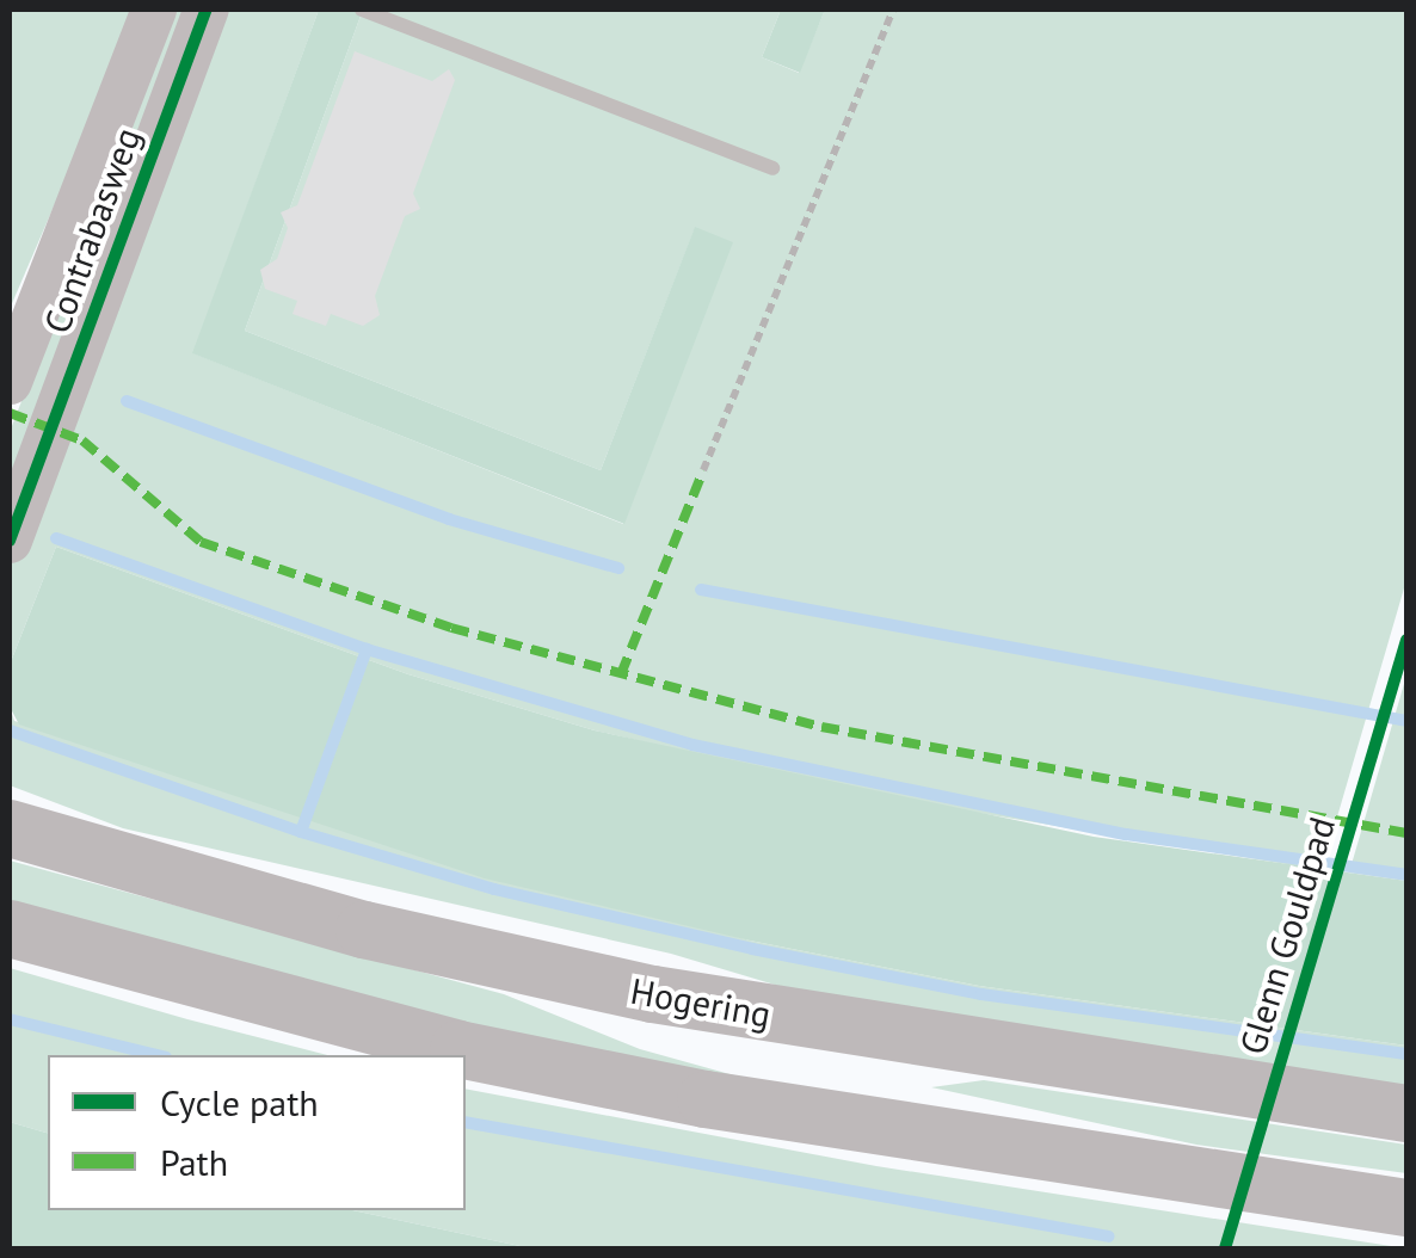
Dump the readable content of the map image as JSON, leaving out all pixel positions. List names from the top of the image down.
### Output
{
  "streets": {
    "highway": ["Hogering"],
    "street": ["Contrabasweg"],
    "cycle path": ["Glenn Gouldpad"]
  },
  "legend": ["Cycle path", "Path"]
}
